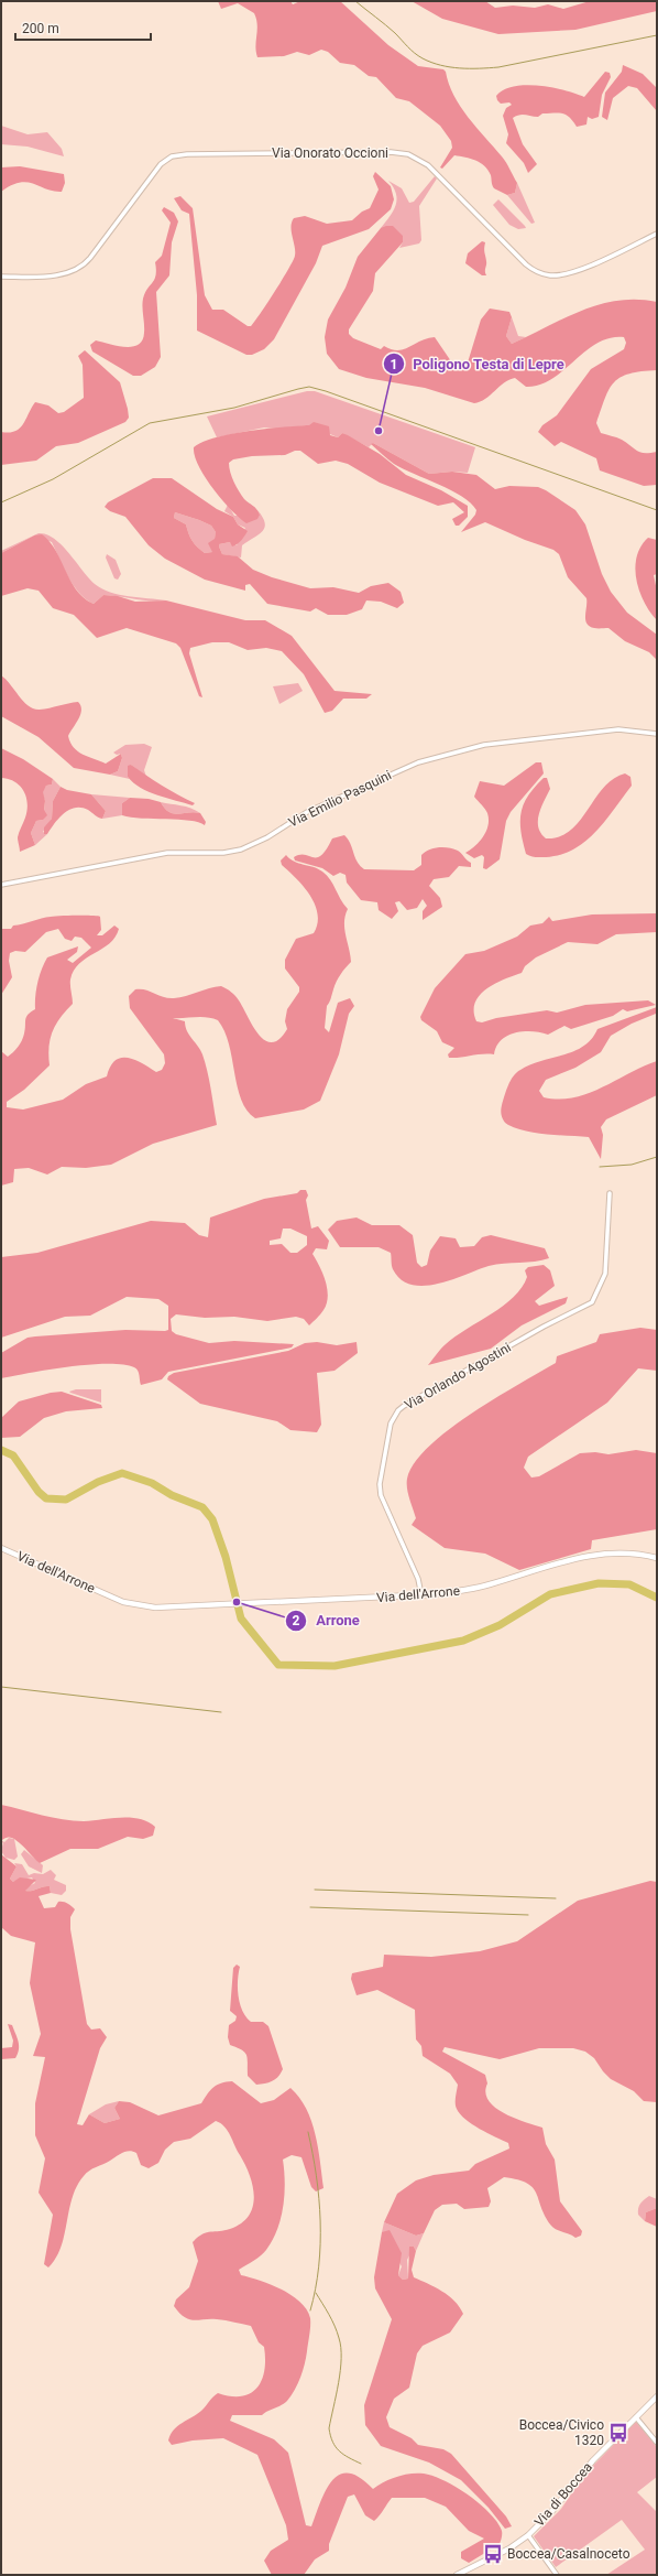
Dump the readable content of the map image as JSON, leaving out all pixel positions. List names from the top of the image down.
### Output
{
  "streets": {
    "street": [
      "Via Onorato Occioni",
      "Via Emilio Pasquini",
      "Via Orlando Agostini",
      "Via dell'Arrone",
      "Via di Boccea"
    ]
  },
  "crossings": [
    ["Via Orlando Agostini", "Via dell'Arrone"]
  ],
  "places": {
    "other": ["Poligono Testa di Lepre", "Arrone"],
    "bus stop": ["Boccea/Civico 1320", "Boccea/Casalnoceto"]
  },
  "scale_bar": "200 m"
}
